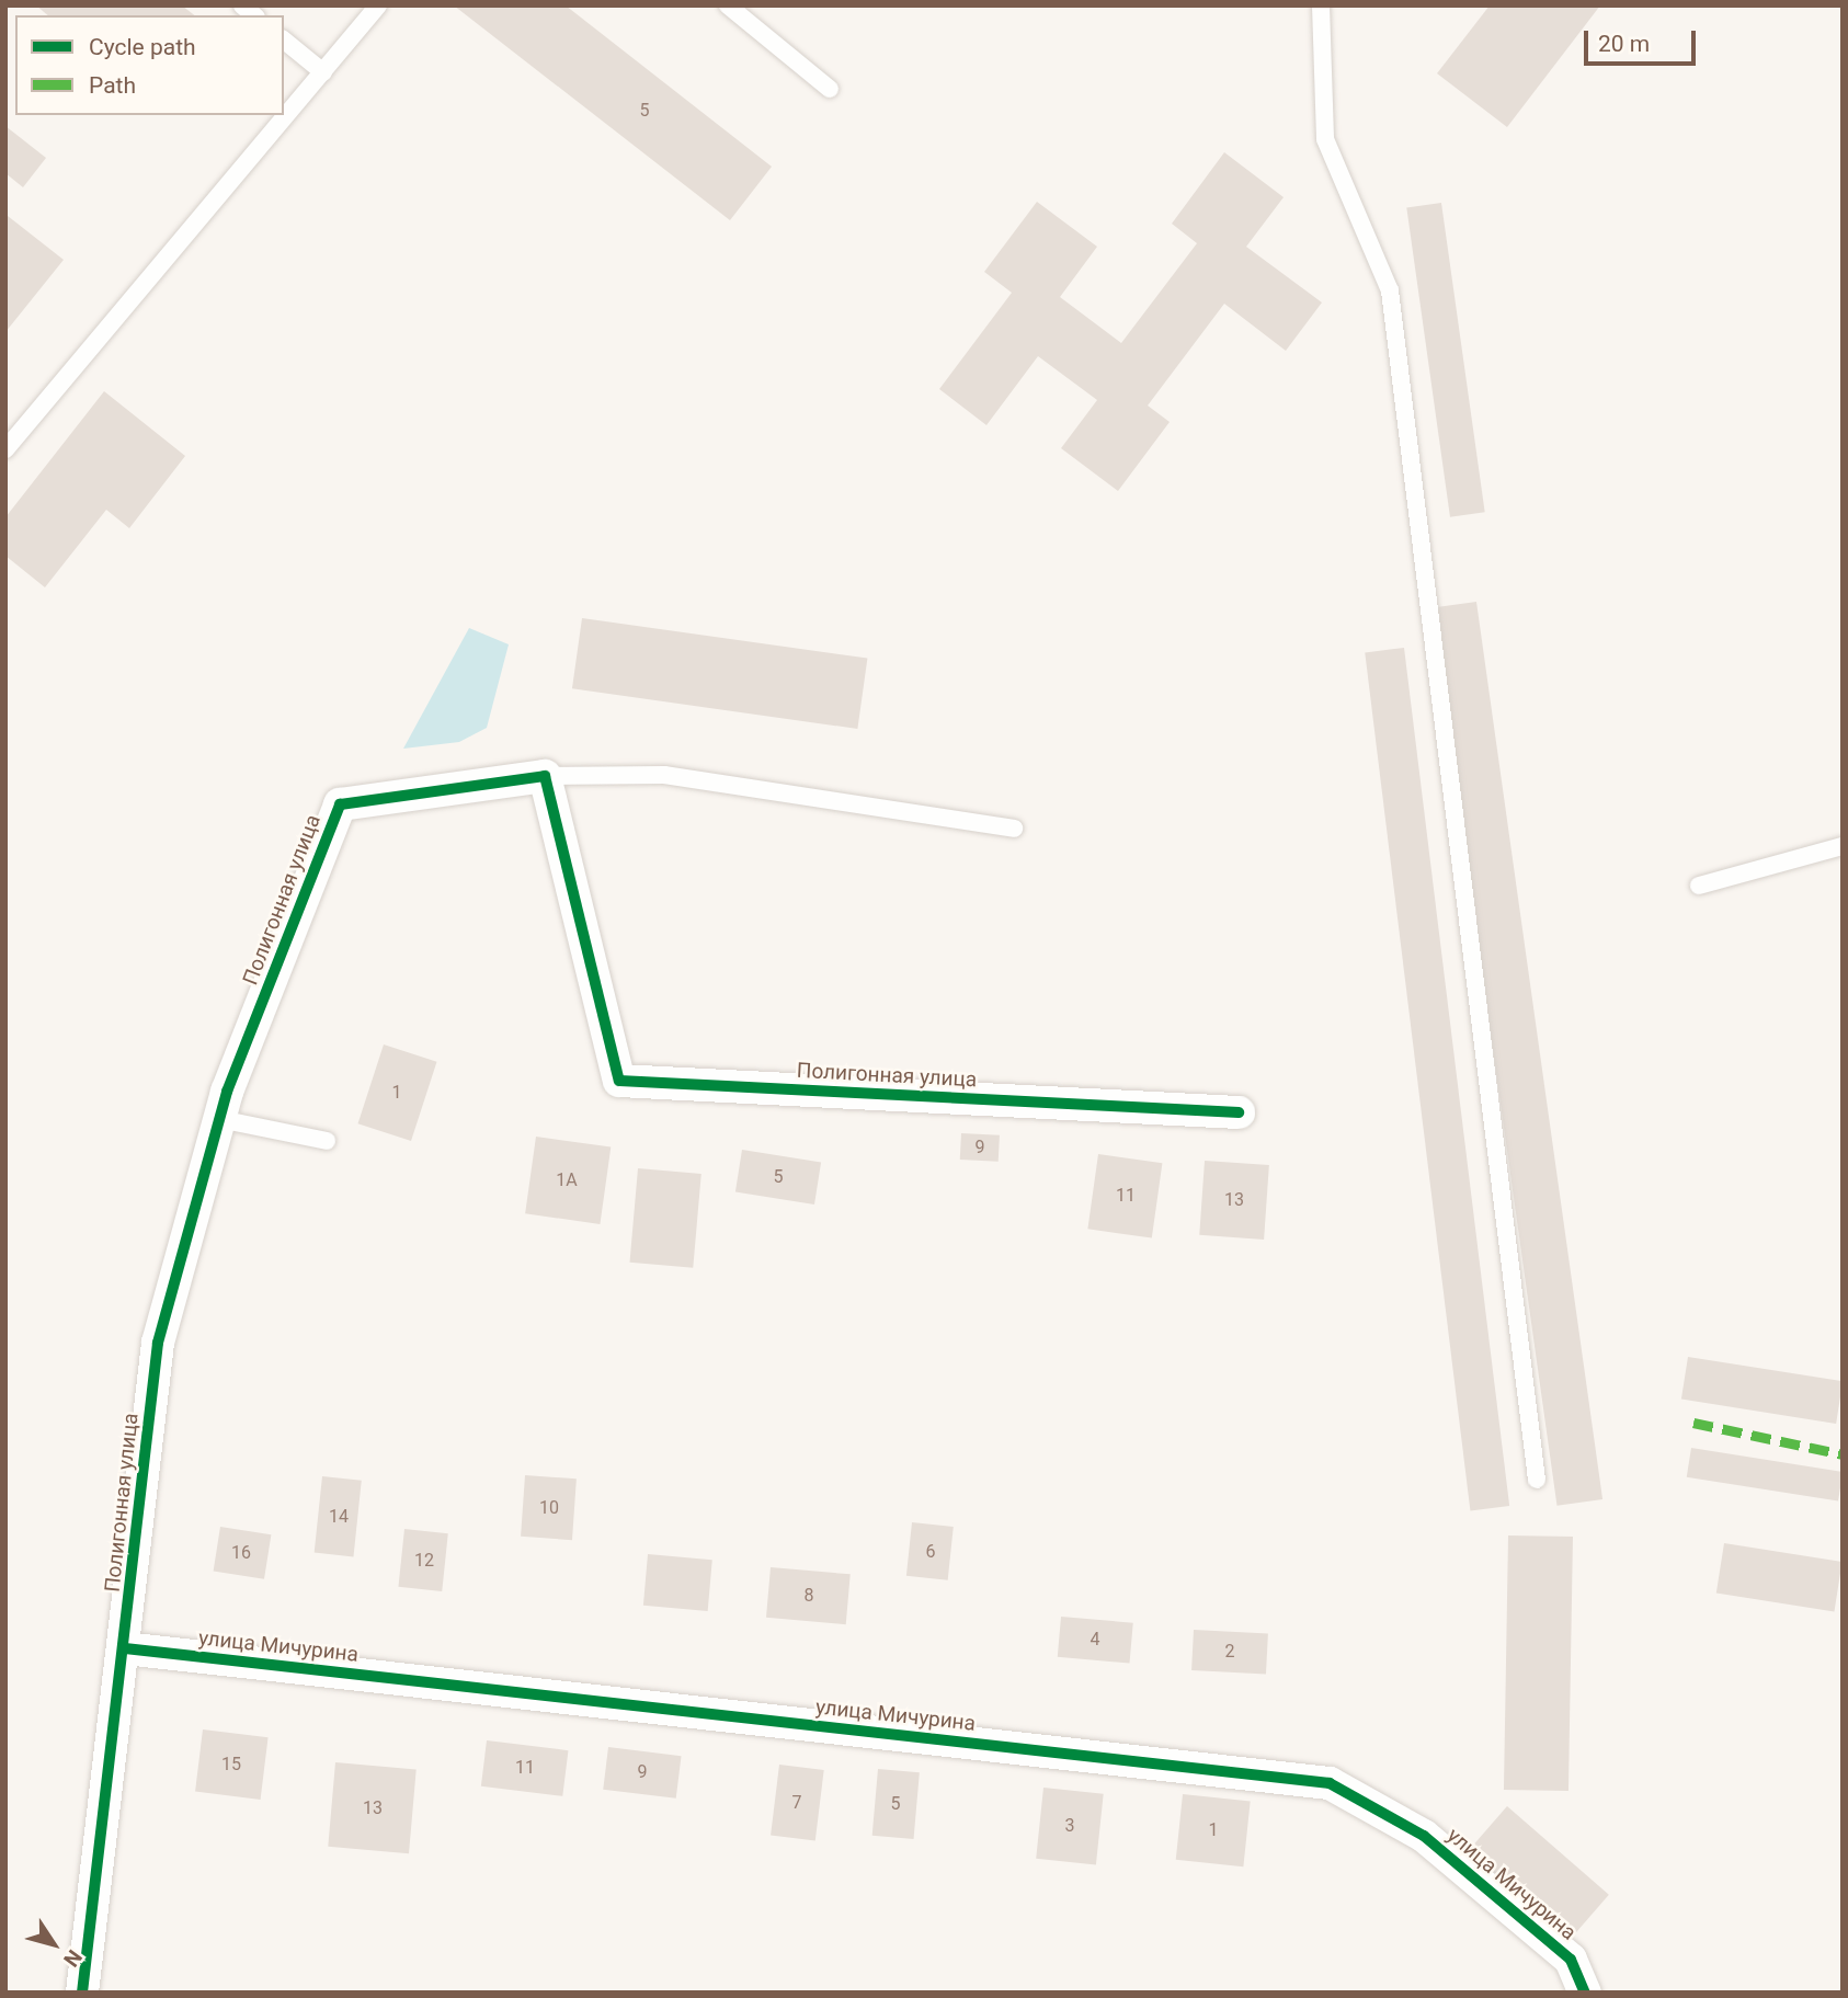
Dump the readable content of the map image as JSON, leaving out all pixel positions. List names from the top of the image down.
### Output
{
  "streets": {
    "street": ["Полигонная улица", "улица Мичурина"]
  },
  "crossings": [
    ["Полигонная улица", "улица Мичурина"]
  ],
  "house_numbers": [
    "5",
    "1",
    "9",
    "5",
    "1А",
    "11",
    "13",
    "10",
    "14",
    "6",
    "16",
    "12",
    "8",
    "4",
    "2",
    "15",
    "11",
    "9",
    "7",
    "5",
    "13",
    "3",
    "1"
  ],
  "legend": ["Cycle path", "Path"],
  "scale_bar": "20 m",
  "north": "bottom right"
}
